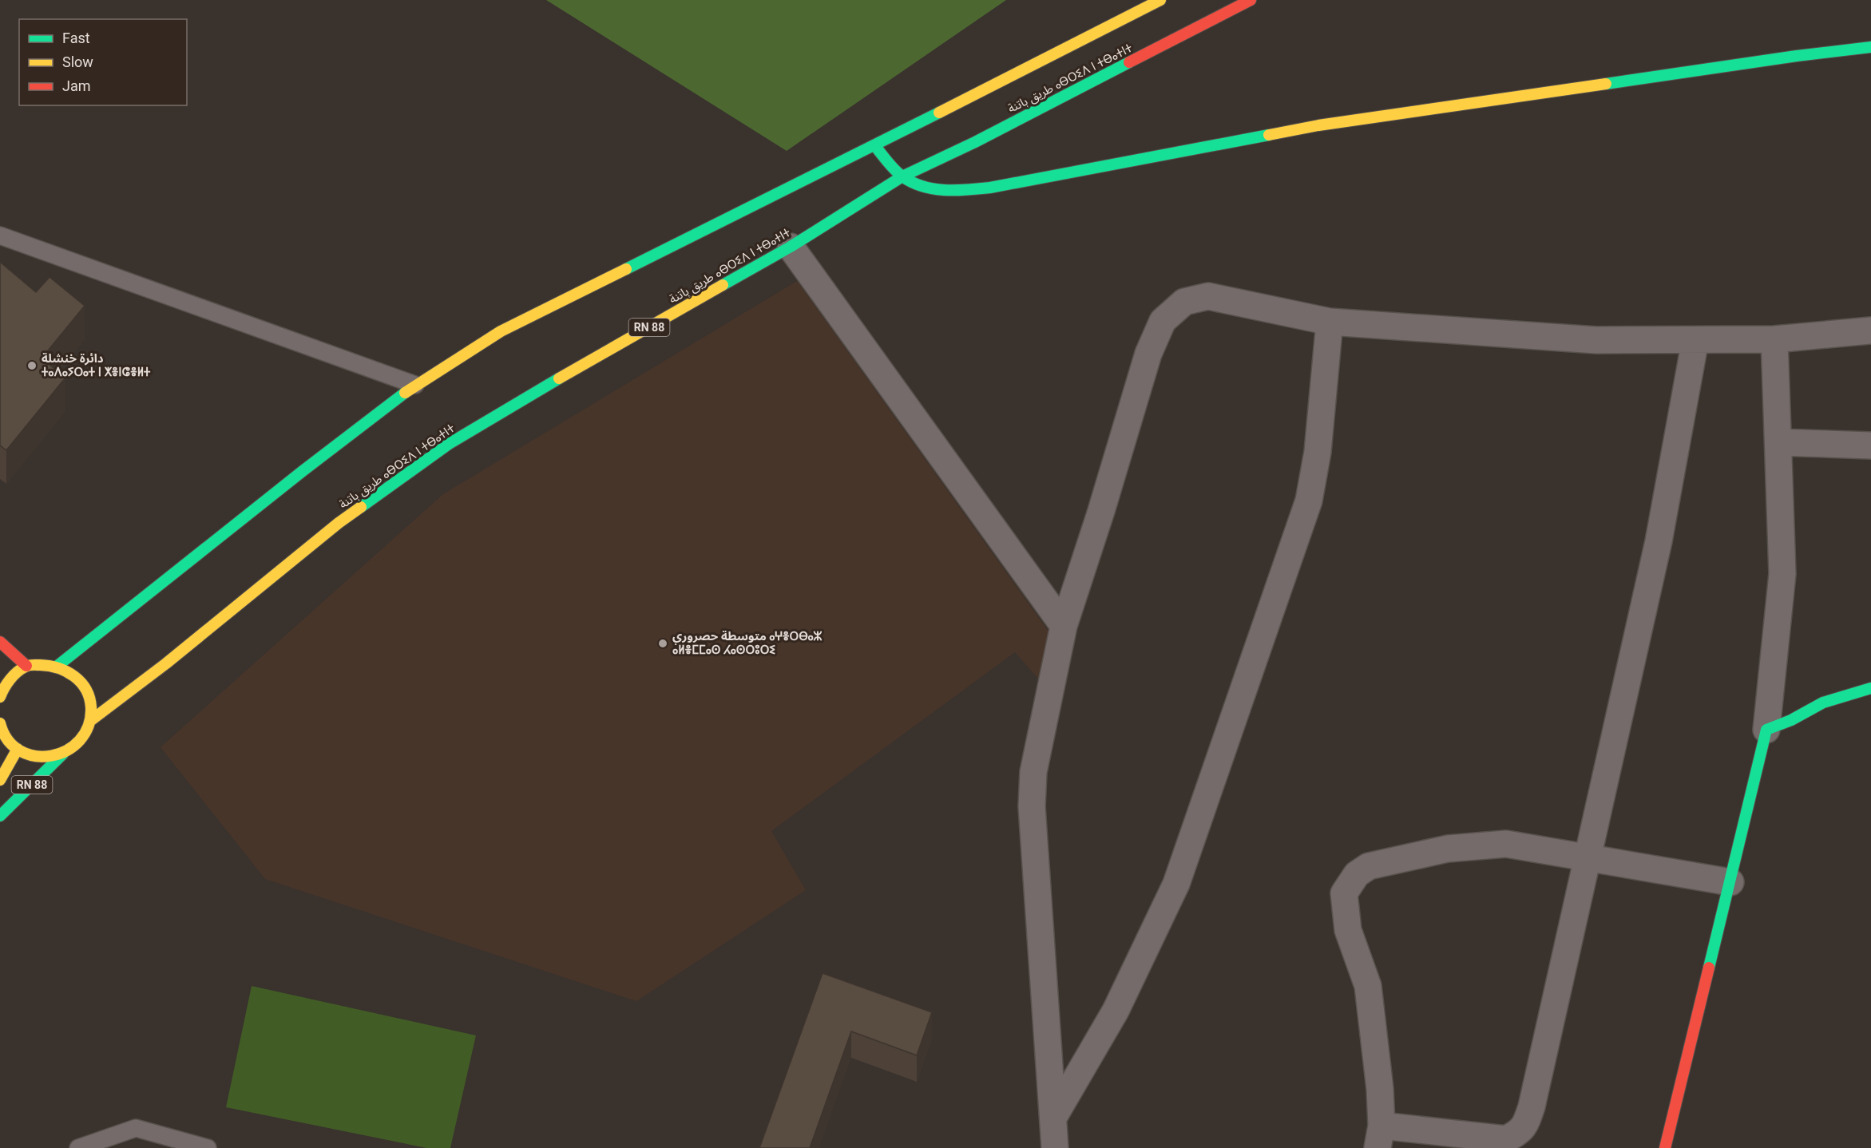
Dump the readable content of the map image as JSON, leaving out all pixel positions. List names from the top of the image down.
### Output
{
  "streets": {
    "main road": ["طريق باتنة ⴰⴱⵔⵉⴷ ⵏ ⵜⴱⴰⵜⵏⵜ", "RN 88"]
  },
  "places": ["دائرة خنشلة ⵜⴰⴷⴰⵢⵔⴰⵜ ⵏ ⵅⴻⵏⵛⴻⵍⵜ", "متوسطة حصروري ⴰⵖⴻⵔⴱⴰⵣ ⴰⵍⴻⵎⵎⴰⵙ ⵃⴰⵙⵔⵓⵔⵉ"],
  "legend": ["Fast", "Slow", "Jam"]
}
